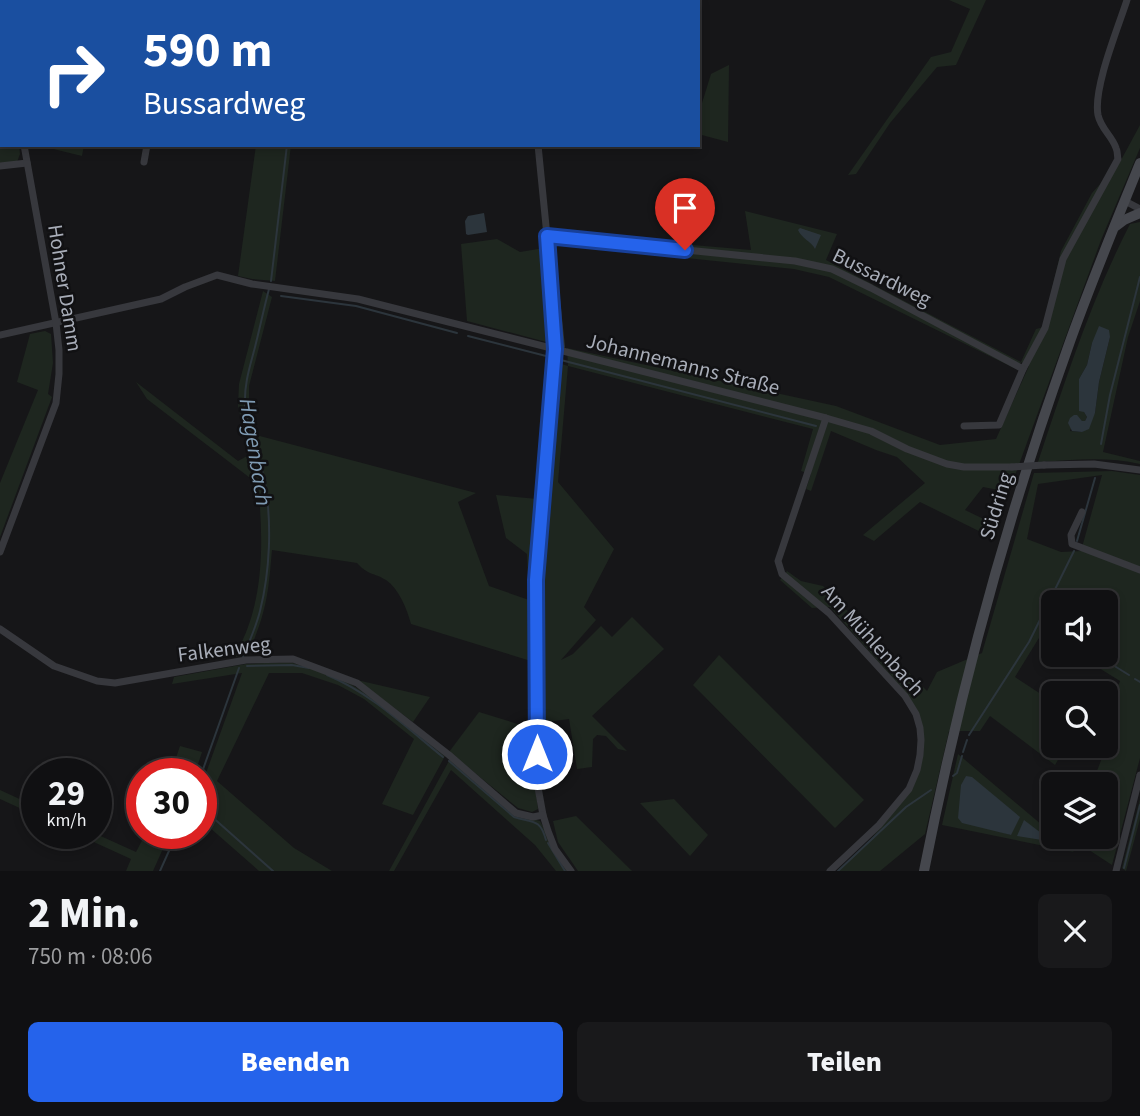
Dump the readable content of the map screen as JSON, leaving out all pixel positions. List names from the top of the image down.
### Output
{
  "streets": {
    "main road": ["Südring"],
    "street": [
      "Bussardweg",
      "Hohner Damm",
      "Johannemanns Straße",
      "Am Mühlenbach",
      "Falkenweg"
    ]
  },
  "crossings": [
    ["Hohner Damm", "Johannemanns Straße"],
    ["Johannemanns Straße", "Am Mühlenbach"]
  ],
  "water": ["Hagenbach"],
  "page": {
    "turn": ["590 m", "Bussardweg"],
    "speed": "29 km/h",
    "limit": "30",
    "heading": ["2 Min.", "750 m · 08:06"],
    "buttons": ["Beenden", "Teilen"]
  }
}
